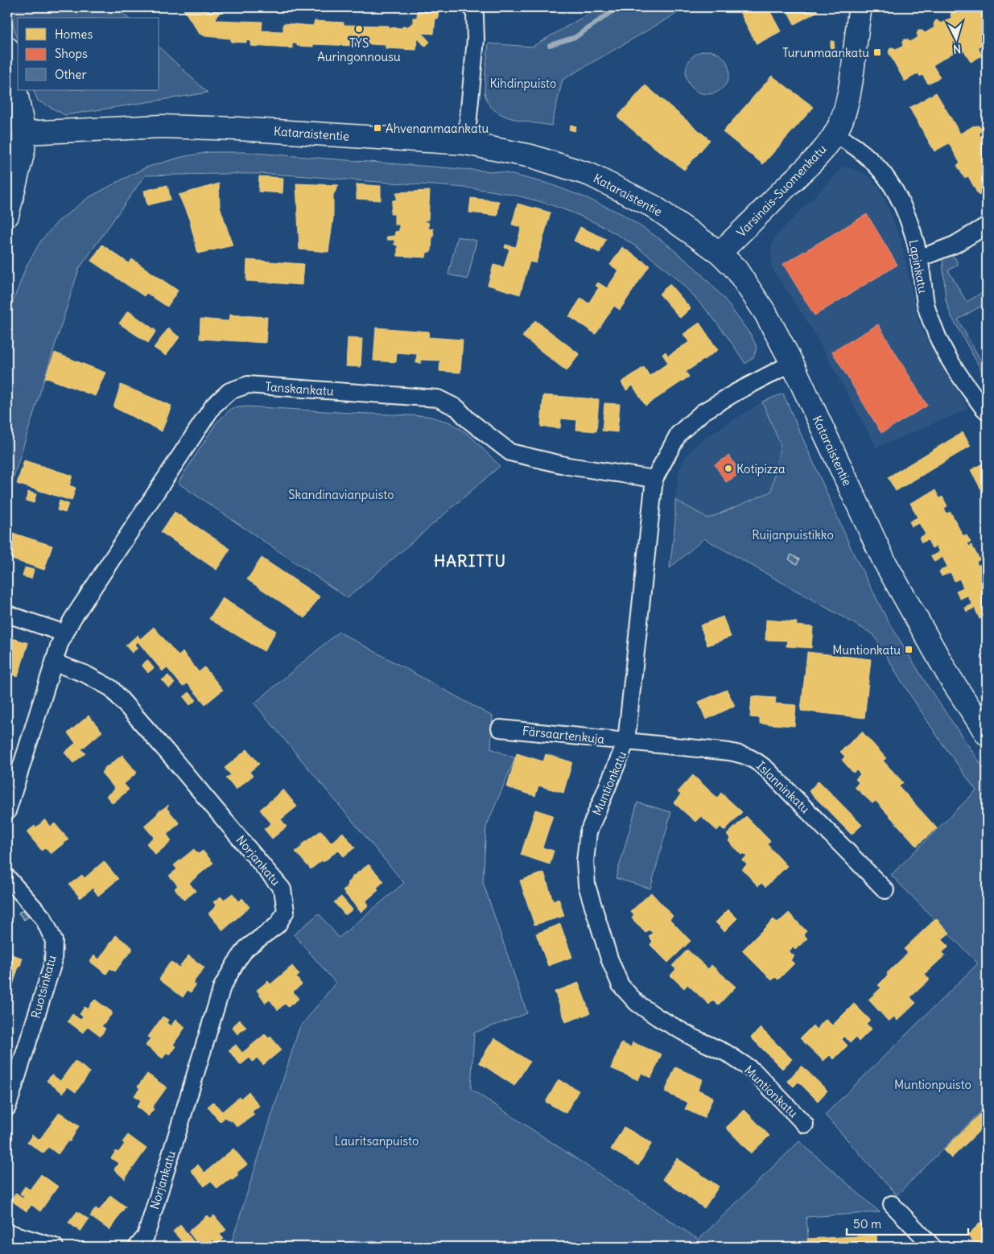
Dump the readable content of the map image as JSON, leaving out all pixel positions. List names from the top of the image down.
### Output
{
  "streets": {
    "street": [
      "Kataraistentie",
      "Varsinais-Suomenkatu",
      "Lapinkatu",
      "Tanskankatu",
      "Färsaartenkuja",
      "Muntionkatu",
      "Islanninkatu",
      "Norjankatu",
      "Ruotsinkatu"
    ]
  },
  "crossings": [
    ["Kataraistentie", "Varsinais-Suomenkatu"],
    ["Kataraistentie", "Muntionkatu"],
    ["Varsinais-Suomenkatu", "Lapinkatu"],
    ["Tanskankatu", "Muntionkatu"],
    ["Färsaartenkuja", "Muntionkatu"],
    ["Färsaartenkuja", "Islanninkatu"],
    ["Muntionkatu", "Islanninkatu"]
  ],
  "districts": ["HARITTU"],
  "parks": [
    "Kihdinpuisto",
    "Skandinavianpuisto",
    "Ruijanpuistikko",
    "Muntionpuisto",
    "Lauritsanpuisto"
  ],
  "places": {
    "other": ["TYS Auringonnousu", "Kotipizza"],
    "transit": ["Turunmaankatu", "Ahvenanmaankatu", "Muntionkatu"]
  },
  "legend": ["Homes", "Shops", "Other"],
  "scale_bar": "50 m",
  "north": "bottom"
}
